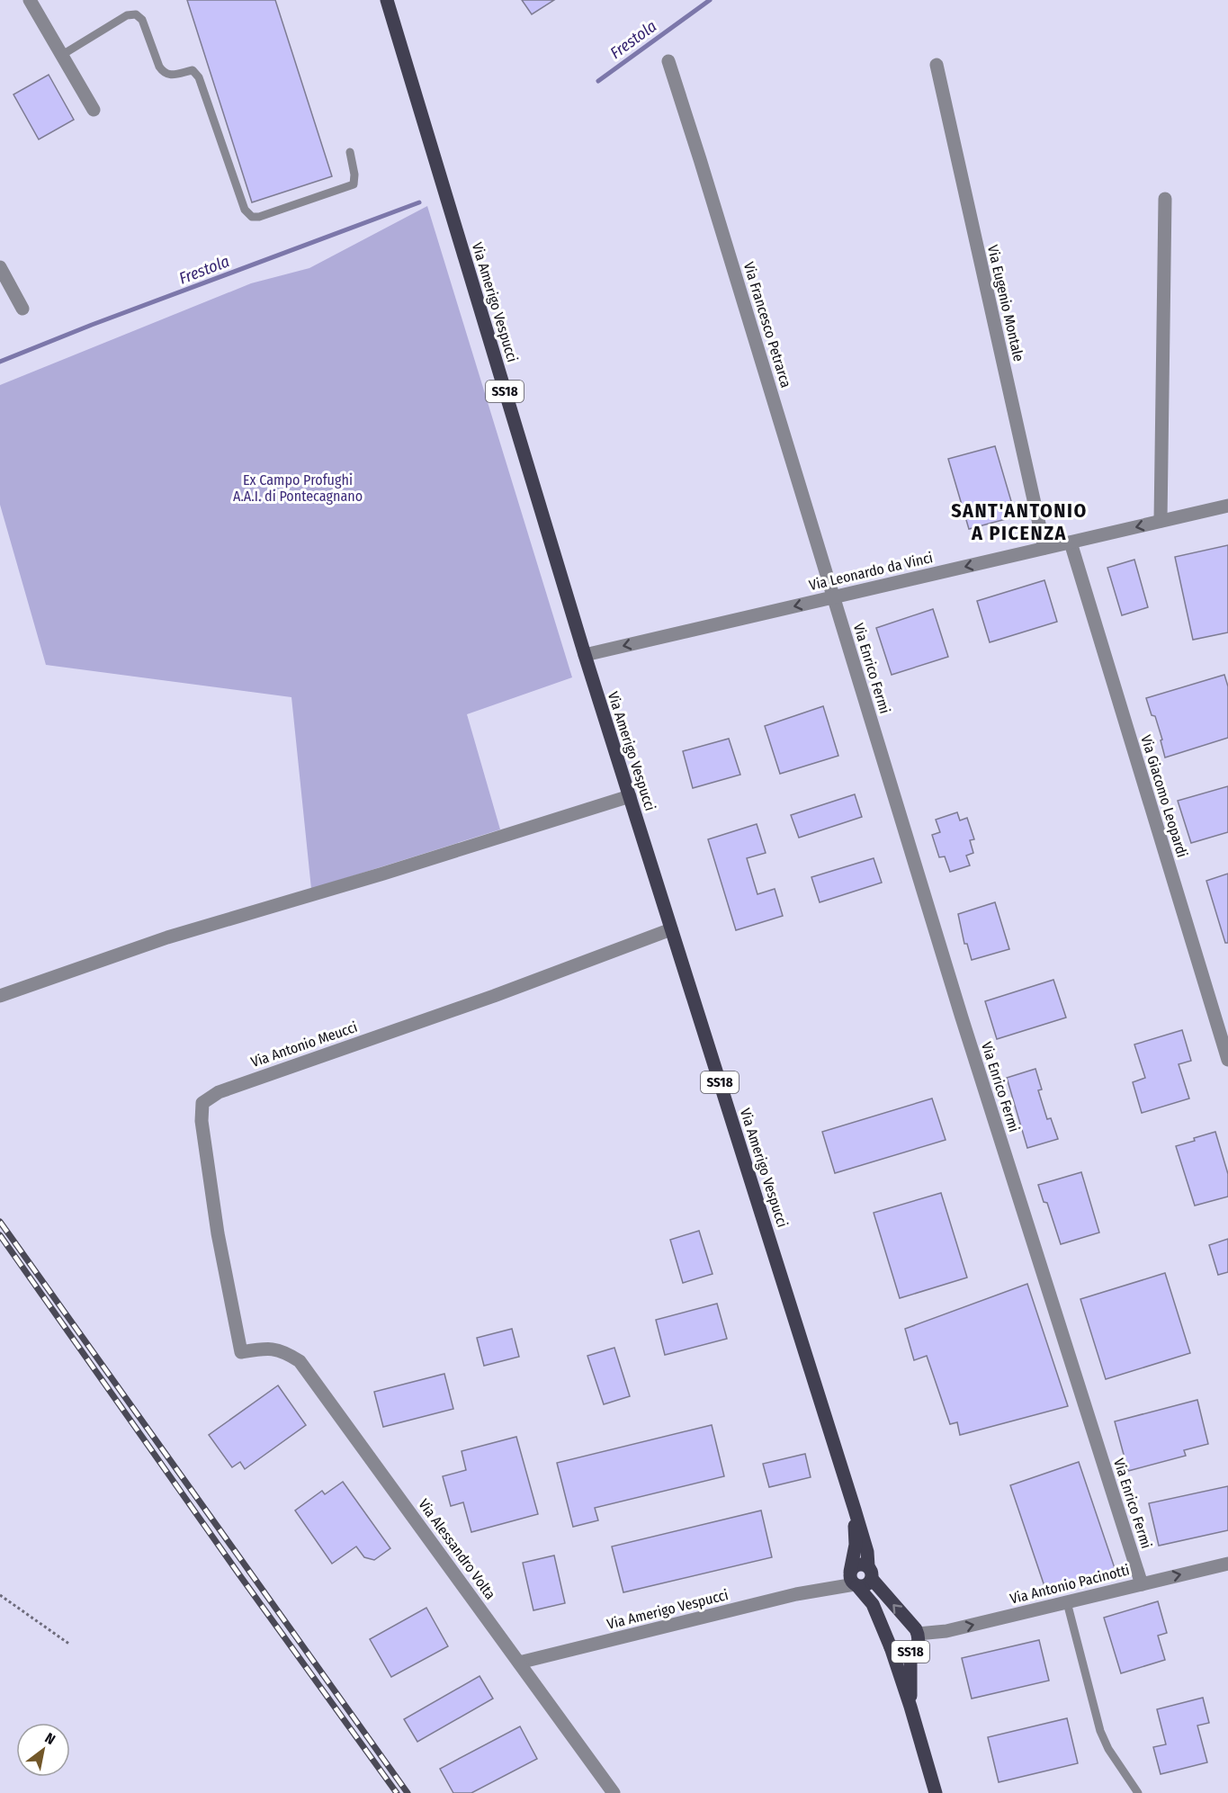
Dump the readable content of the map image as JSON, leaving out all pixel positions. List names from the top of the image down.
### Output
{
  "streets": {
    "main road": ["Via Amerigo Vespucci", "SS18"],
    "street": [
      "Via Eugenio Montale",
      "Via Francesco Petrarca",
      "Via Leonardo da Vinci",
      "Via Enrico Fermi",
      "Via Giacomo Leopardi",
      "Via Antonio Meucci",
      "Via Alessandro Volta",
      "Via Antonio Pacinotti"
    ]
  },
  "crossings": [
    ["Via Amerigo Vespucci", "SS18"],
    ["Via Amerigo Vespucci", "Via Leonardo da Vinci"],
    ["Via Amerigo Vespucci", "Via Antonio Meucci"],
    ["Via Amerigo Vespucci", "Via Alessandro Volta"],
    ["Via Eugenio Montale", "Via Leonardo da Vinci"],
    ["Via Francesco Petrarca", "Via Leonardo da Vinci"],
    ["Via Francesco Petrarca", "Via Enrico Fermi"],
    ["SS18", "Via Antonio Pacinotti"],
    ["Via Leonardo da Vinci", "Via Enrico Fermi"],
    ["Via Leonardo da Vinci", "Via Giacomo Leopardi"],
    ["Via Enrico Fermi", "Via Antonio Pacinotti"],
    ["Via Antonio Meucci", "Via Alessandro Volta"]
  ],
  "one_way": ["Via Leonardo da Vinci", "Via Antonio Pacinotti"],
  "districts": ["SANT'ANTONIO A PICENZA"],
  "water": ["Frestola"],
  "parks": ["Ex Campo Profughi A.A.I. di Pontecagnano"],
  "north": "top right"
}
